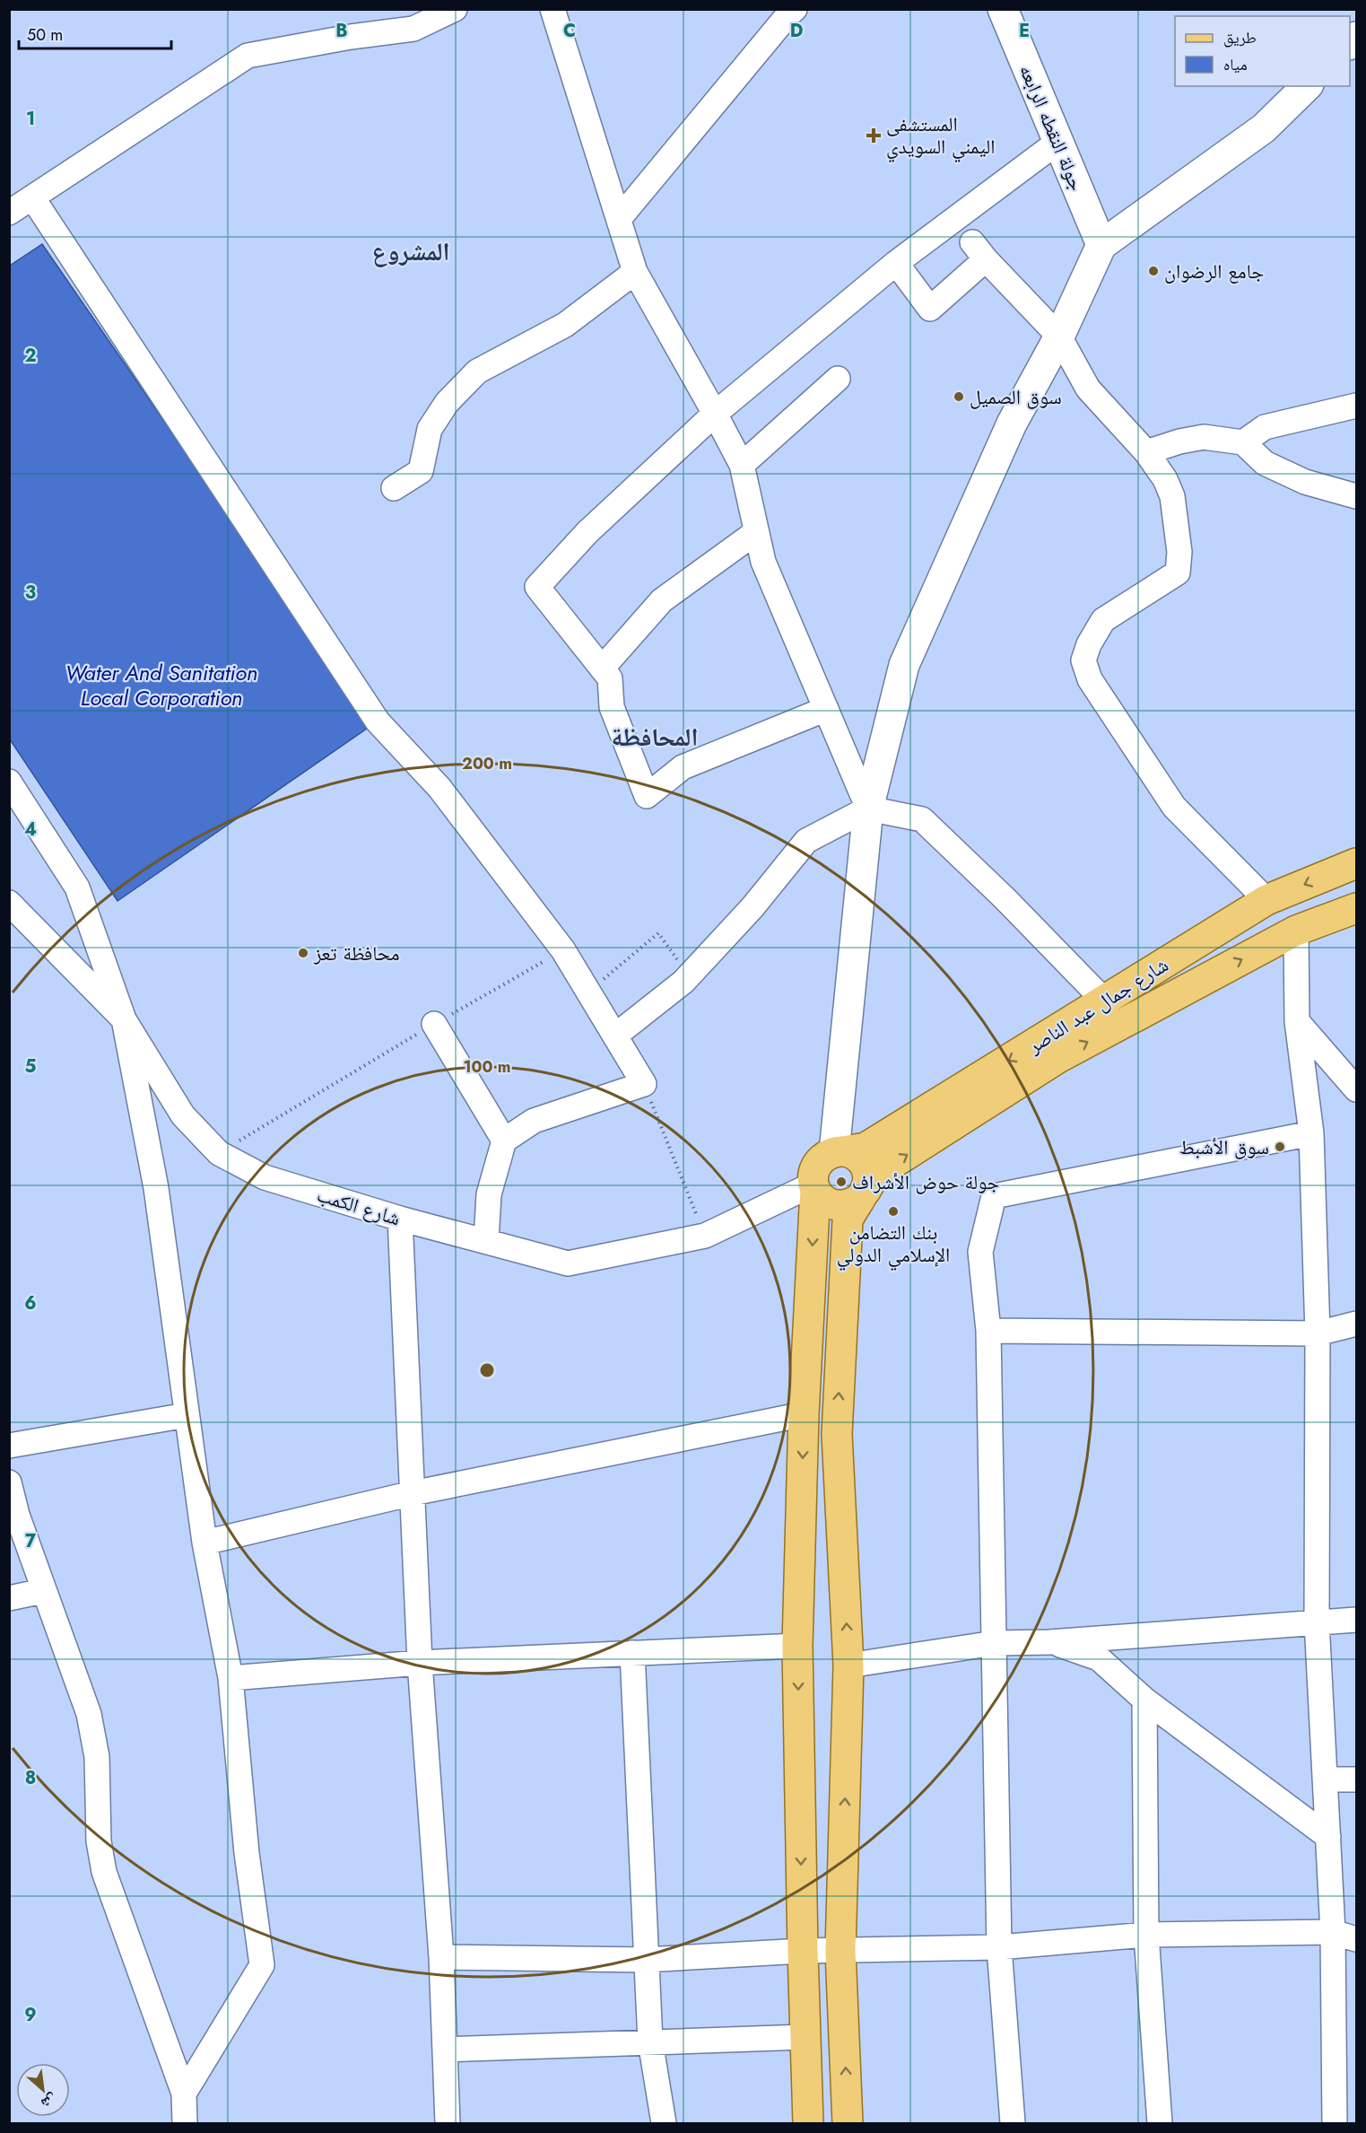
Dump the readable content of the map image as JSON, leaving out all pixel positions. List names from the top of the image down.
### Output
{
  "streets": {
    "main road": ["جولة النقطه الرابعه", "شارع جمال عبد الناصر"],
    "street": ["شارع الكمب"]
  },
  "crossings": [
    ["شارع جمال عبد الناصر", "شارع الكمب"]
  ],
  "districts": ["المشروع", "المحافظة"],
  "water": ["Water And Sanitation Local Corporation"],
  "places": {
    "health": ["المستشفى اليمني السويدي"],
    "other": [
      "جامع الرضوان",
      "سوق الصميل",
      "محافظة تعز",
      "سوق الأشبط",
      "جولة حوض الأشراف",
      "بنك التضامن الإسلامي الدولي"
    ]
  },
  "legend": ["طريق", "مياه"],
  "scale_bar": "50 m",
  "north": "bottom right",
  "grid": {
    "columns": [
      "B",
      "C",
      "D",
      "E"
    ],
    "rows": [
      "1",
      "2",
      "3",
      "4",
      "5",
      "6",
      "7",
      "8",
      "9"
    ]
  },
  "rings": ["200 m", "100 m"]
}
